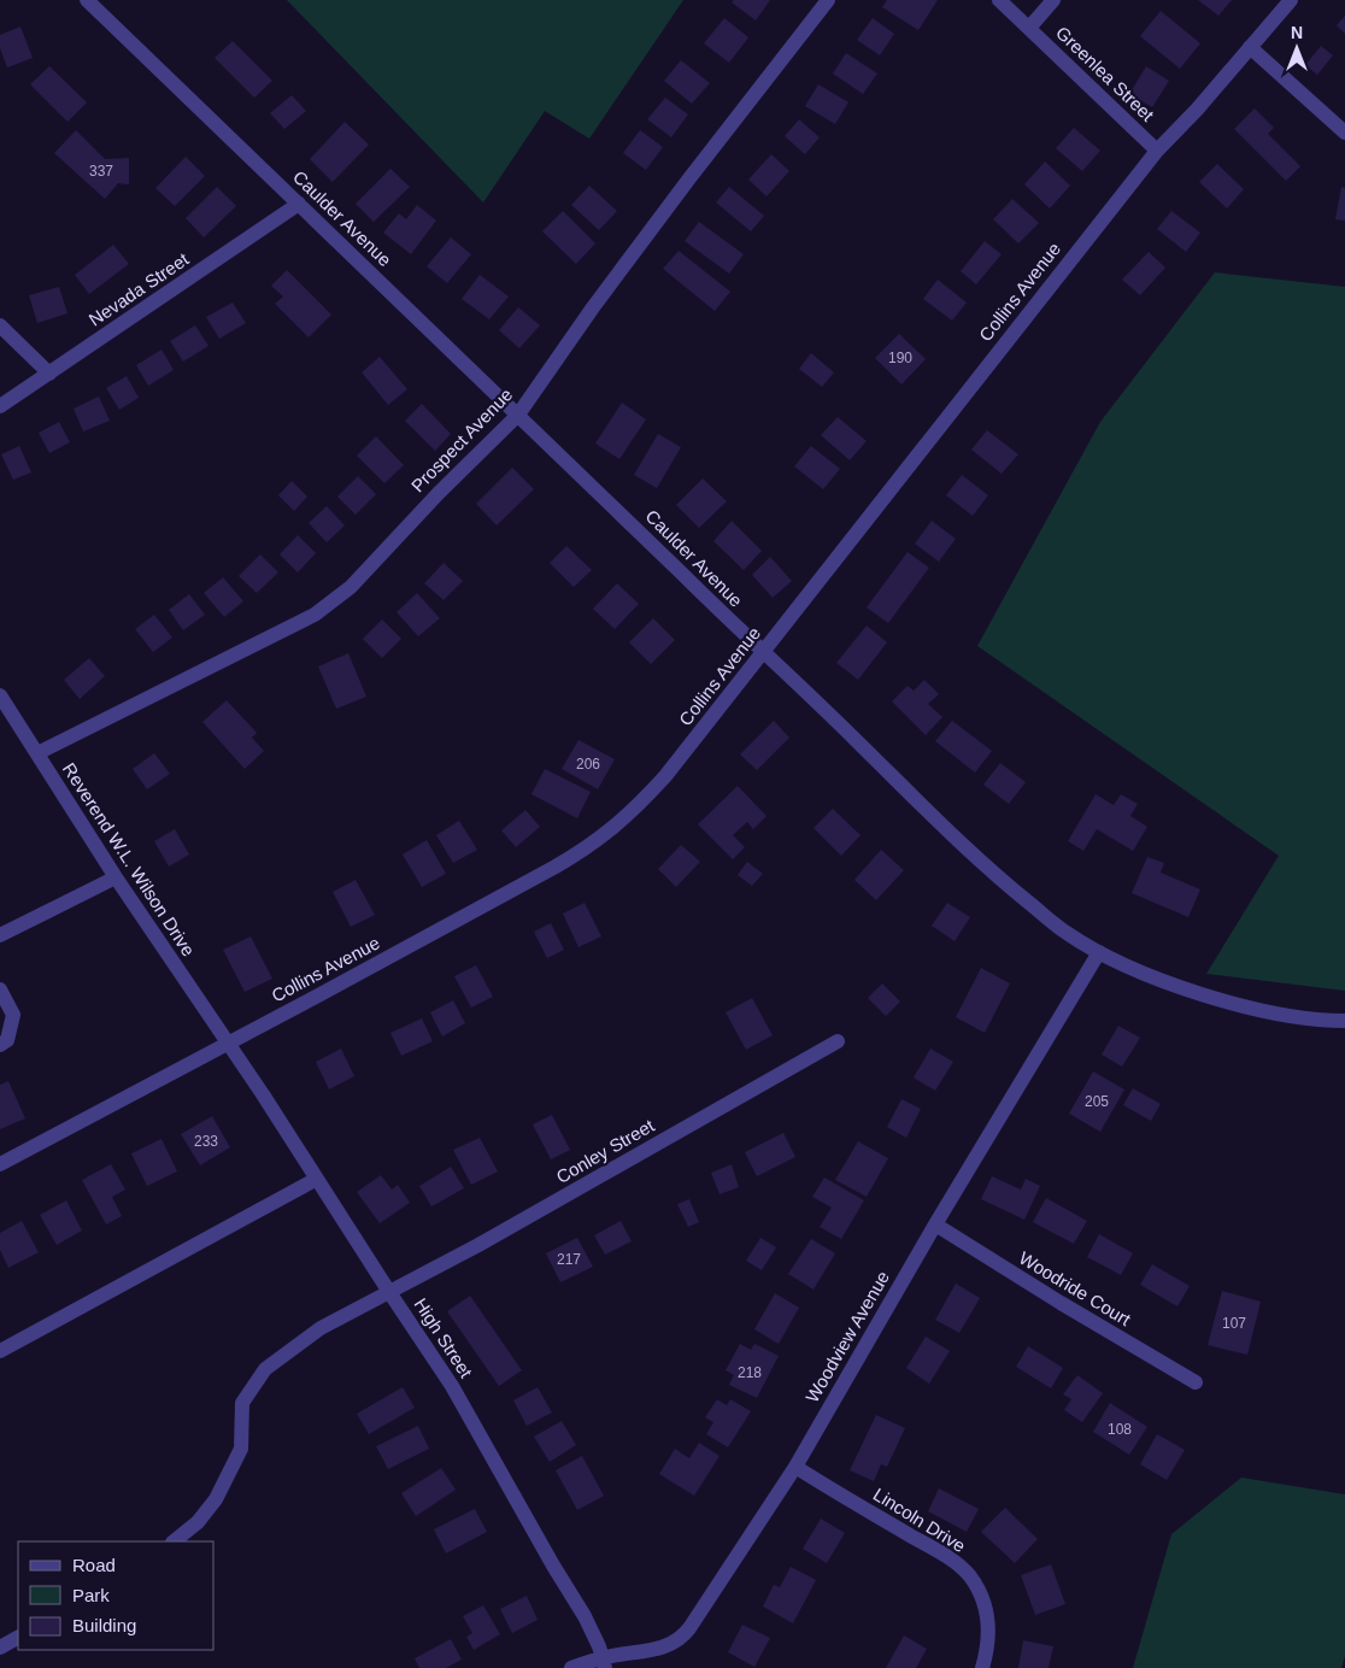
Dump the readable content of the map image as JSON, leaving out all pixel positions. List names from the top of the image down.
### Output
{
  "streets": {
    "street": [
      "Greenlea Street",
      "Caulder Avenue",
      "Nevada Street",
      "Collins Avenue",
      "Prospect Avenue",
      "Reverend W.L. Wilson Drive",
      "Conley Street",
      "Woodride Court",
      "Woodview Avenue",
      "High Street",
      "Lincoln Drive"
    ]
  },
  "crossings": [
    ["Greenlea Street", "Collins Avenue"],
    ["Caulder Avenue", "Nevada Street"],
    ["Caulder Avenue", "Collins Avenue"],
    ["Caulder Avenue", "Prospect Avenue"],
    ["Caulder Avenue", "Woodview Avenue"],
    ["Collins Avenue", "Reverend W.L. Wilson Drive"],
    ["Collins Avenue", "High Street"],
    ["Prospect Avenue", "Reverend W.L. Wilson Drive"],
    ["Reverend W.L. Wilson Drive", "High Street"],
    ["Conley Street", "High Street"],
    ["Woodride Court", "Woodview Avenue"],
    ["Woodview Avenue", "High Street"],
    ["Woodview Avenue", "Lincoln Drive"]
  ],
  "house_numbers": [
    "337",
    "190",
    "206",
    "205",
    "233",
    "217",
    "107",
    "218",
    "108"
  ],
  "legend": ["Road", "Park", "Building"],
  "north": "top"
}
